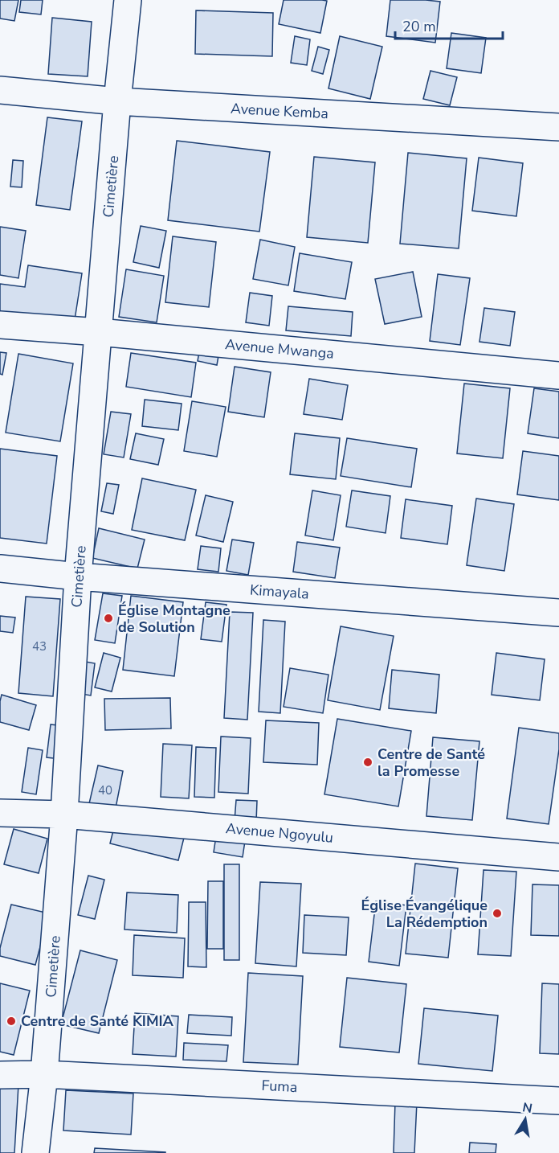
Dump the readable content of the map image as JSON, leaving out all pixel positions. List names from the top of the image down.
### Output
{
  "streets": {
    "street": [
      "Avenue Kemba",
      "Cimetière",
      "Avenue Mwanga",
      "Kimayala",
      "Avenue Ngoyulu",
      "Fuma"
    ]
  },
  "crossings": [
    ["Avenue Kemba", "Cimetière"],
    ["Cimetière", "Avenue Mwanga"],
    ["Cimetière", "Kimayala"],
    ["Cimetière", "Avenue Ngoyulu"],
    ["Cimetière", "Fuma"]
  ],
  "places": [
    "Église Montagne de Solution",
    "Centre de Santé la Promesse",
    "Église Évangélique La Rédemption",
    "Centre de Santé KIMIA"
  ],
  "house_numbers": ["43", "40"],
  "scale_bar": "20 m",
  "north": "top"
}
